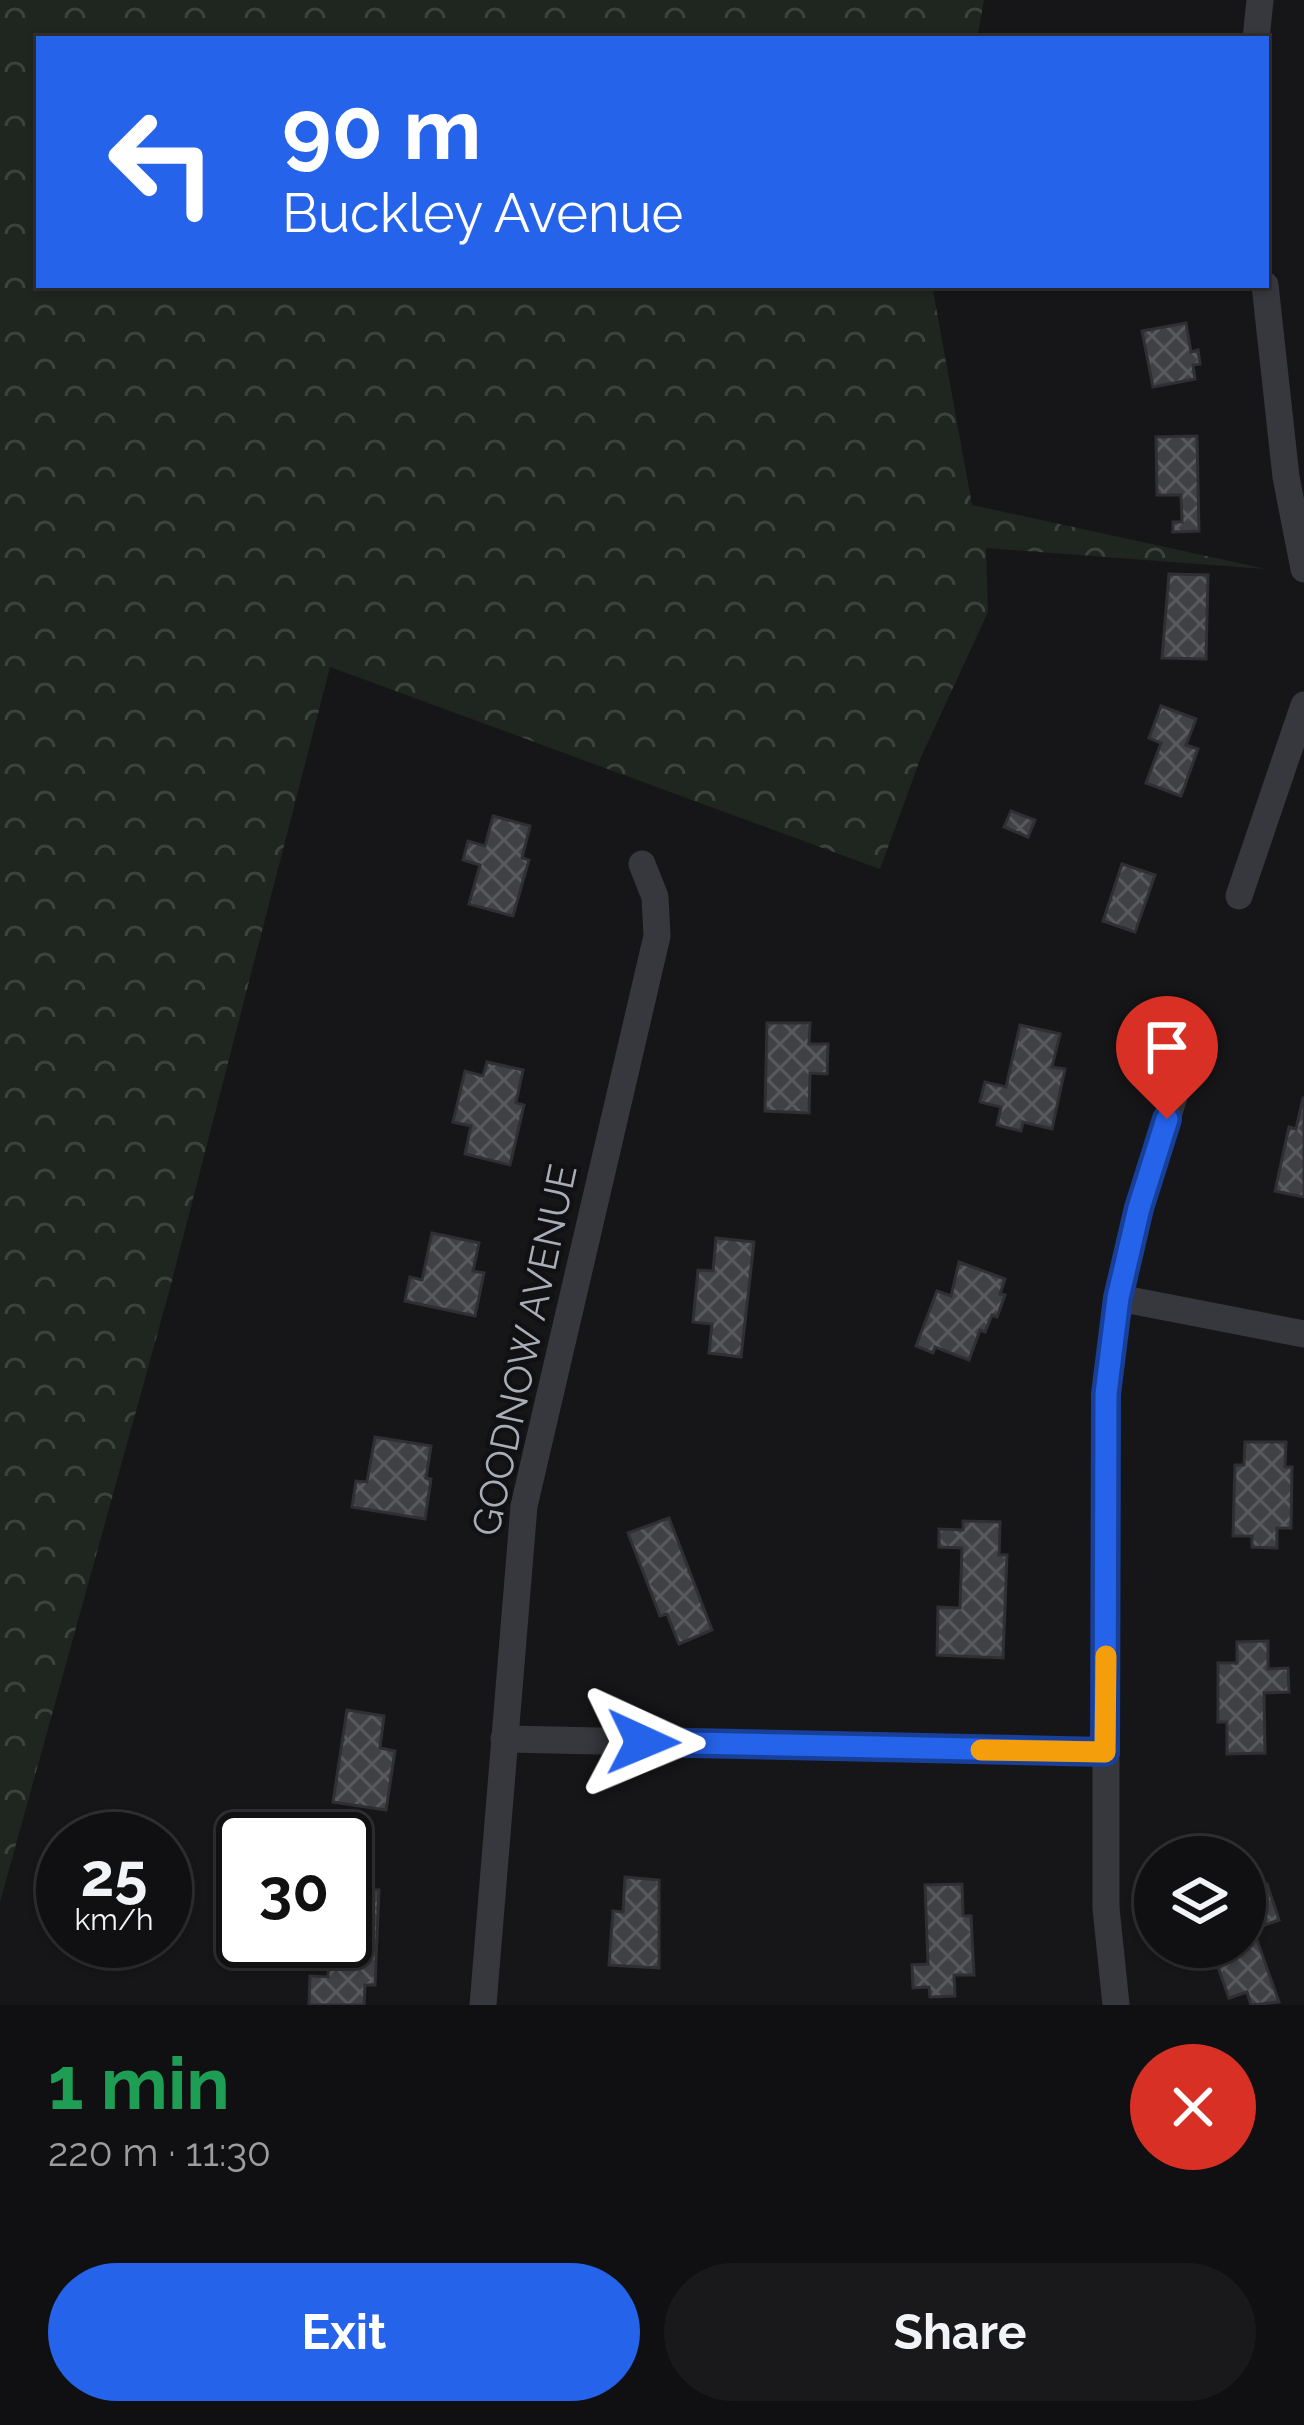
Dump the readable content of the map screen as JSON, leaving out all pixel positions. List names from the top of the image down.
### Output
{
  "streets": {
    "street": ["GOODNOW AVENUE"]
  },
  "page": {
    "turn": ["90 m", "Buckley Avenue"],
    "speed": "25 km/h",
    "limit": "30",
    "heading": ["1 min", "220 m · 11:30"],
    "buttons": ["Exit", "Share"]
  }
}
